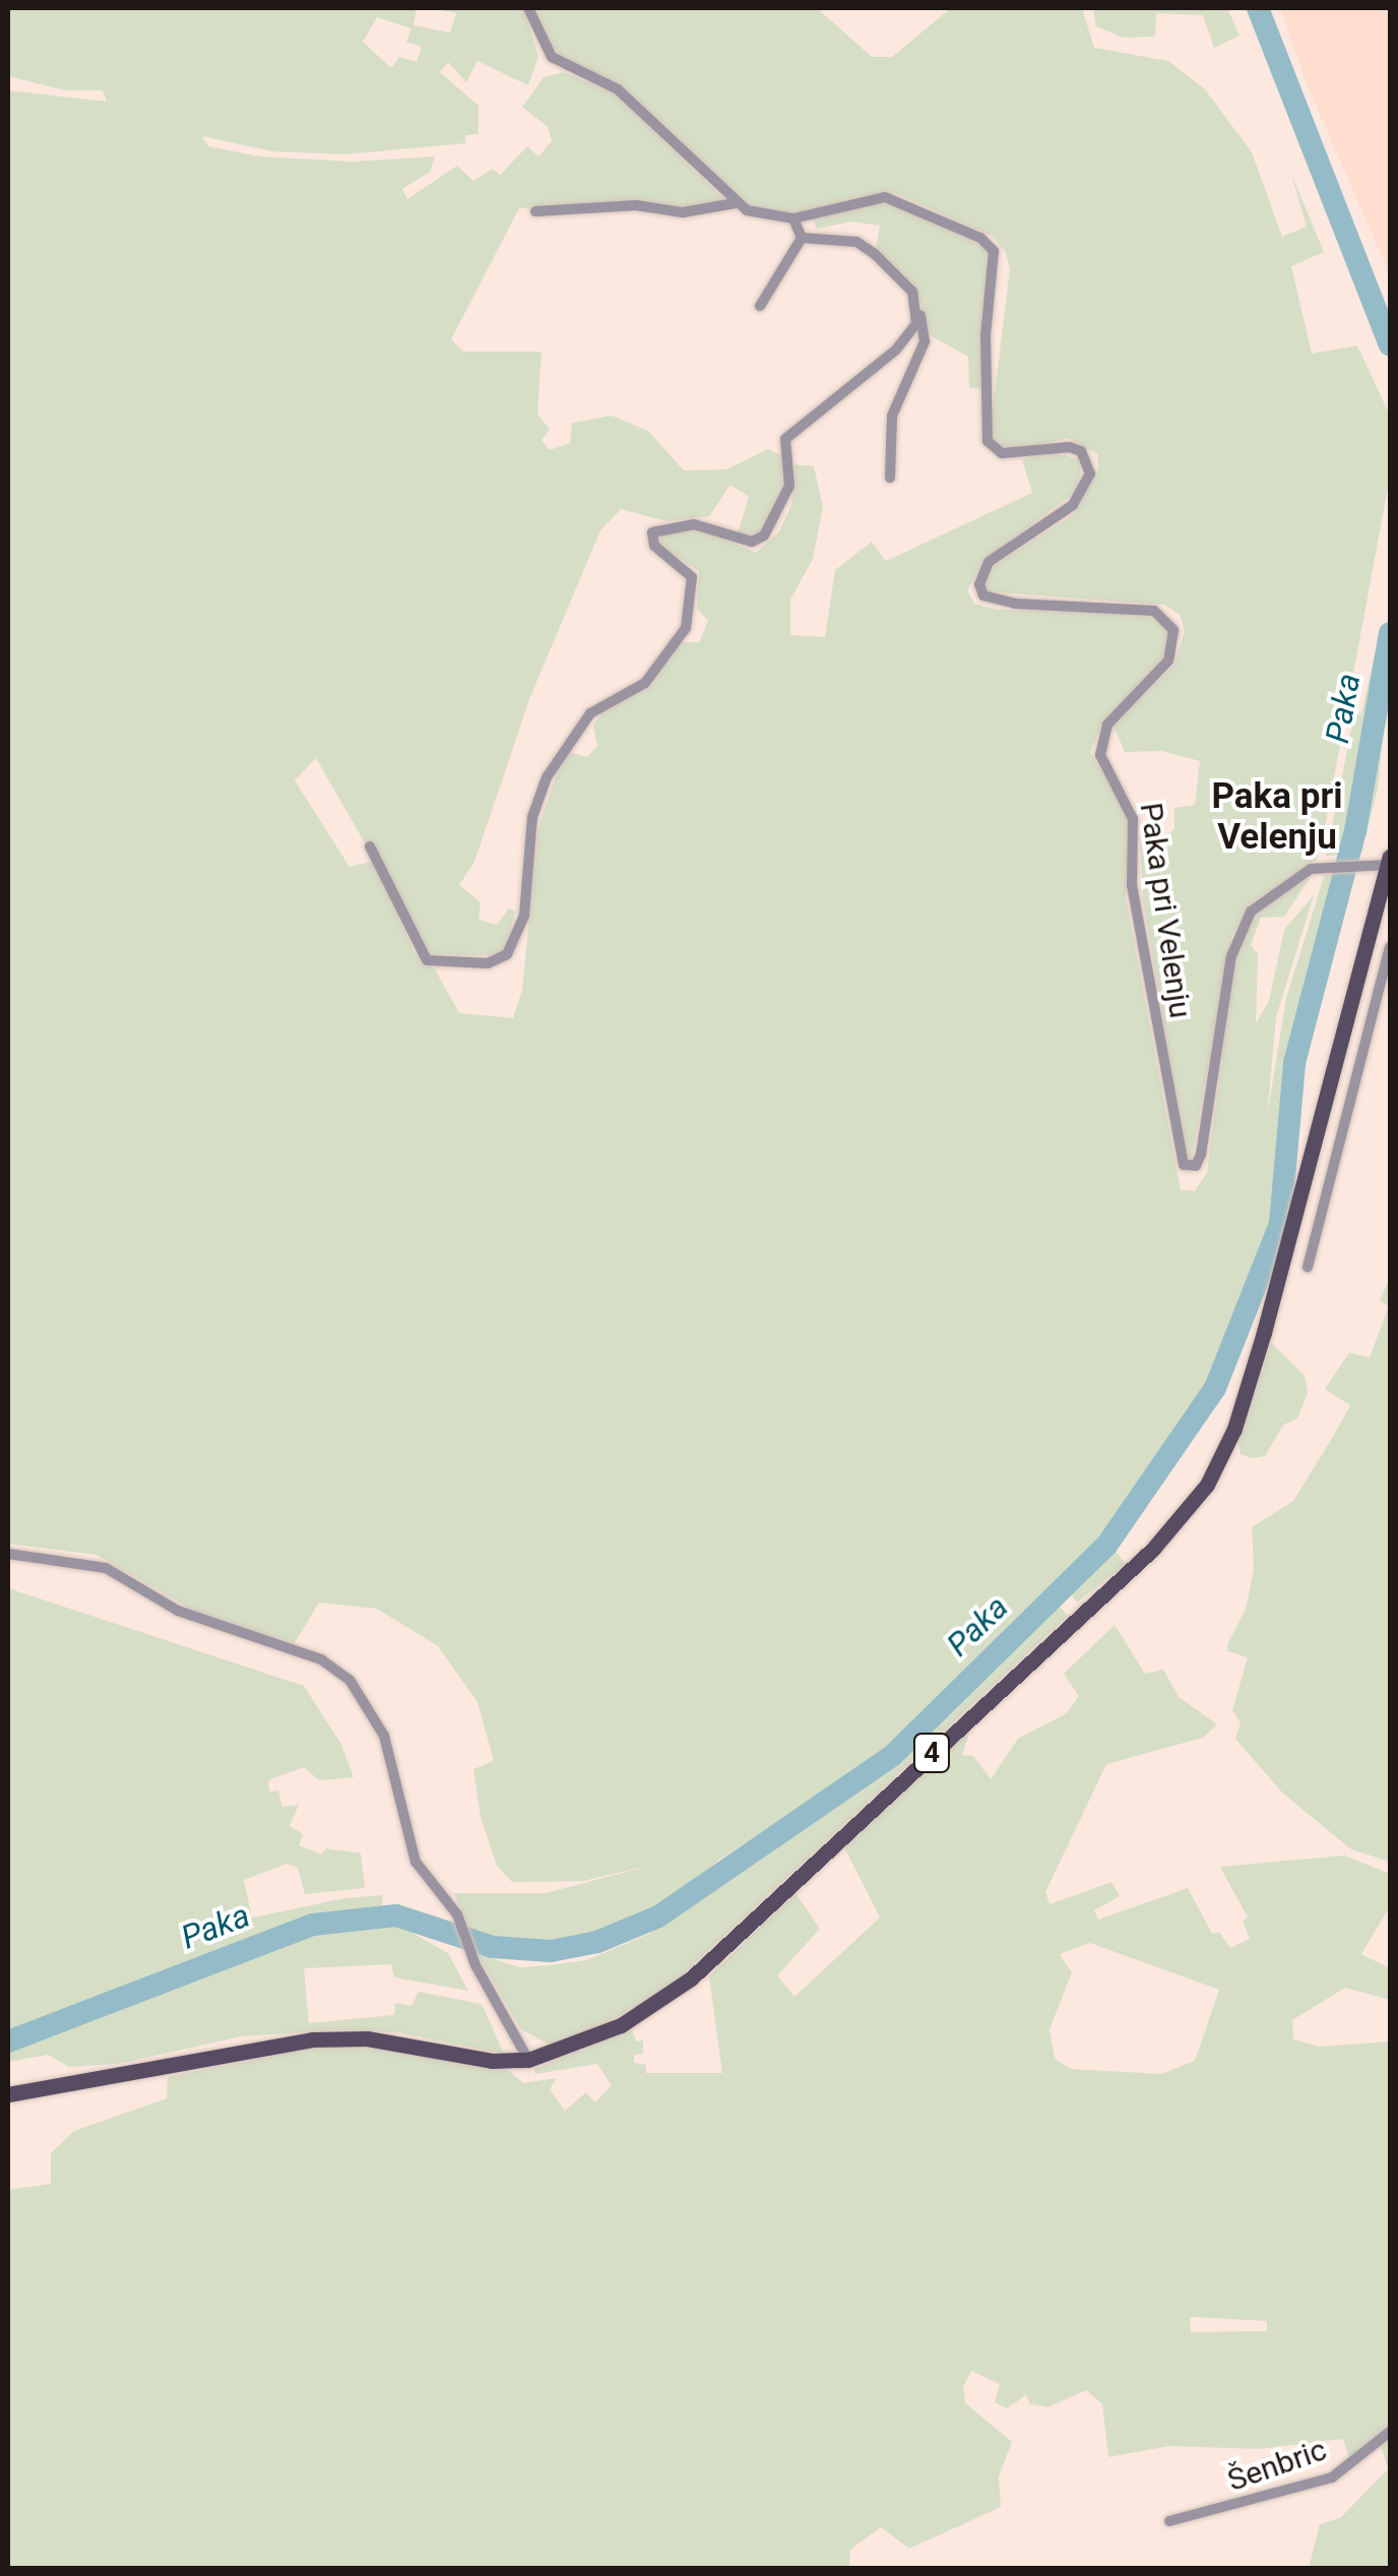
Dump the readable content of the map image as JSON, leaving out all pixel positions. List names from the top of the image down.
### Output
{
  "streets": {
    "main road": ["4"],
    "street": ["Paka pri Velenju", "Šenbric"]
  },
  "crossings": [
    ["Paka pri Velenju", "4"]
  ],
  "districts": ["Paka pri Velenju"],
  "water": ["Paka"]
}
